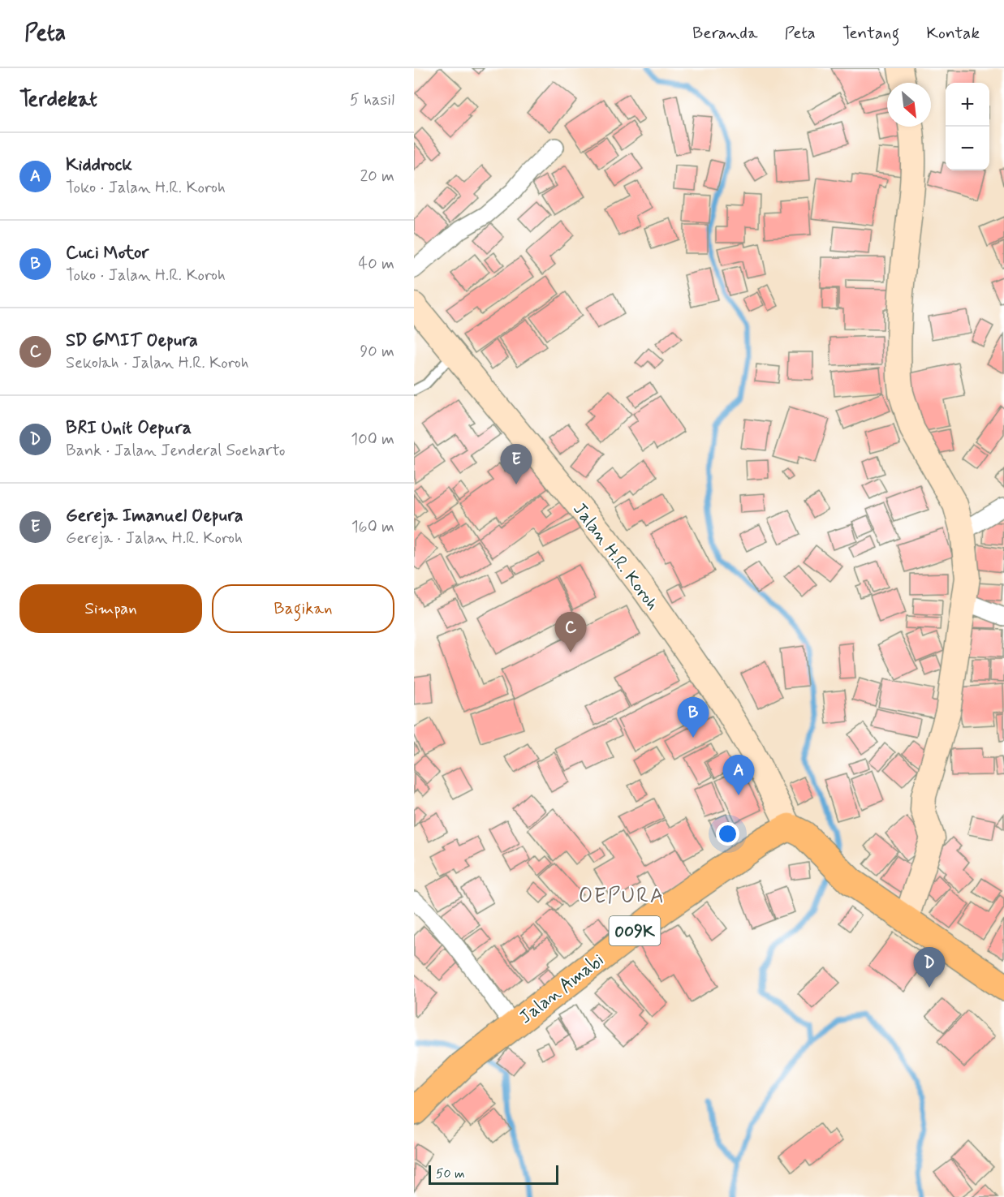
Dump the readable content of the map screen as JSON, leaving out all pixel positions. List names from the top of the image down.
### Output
{
  "streets": {
    "main road": ["009K", "Jalan Amabi"],
    "street": ["Jalan H.R. Koroh"]
  },
  "crossings": [
    ["Jalan H.R. Koroh", "Jalan Amabi"]
  ],
  "districts": ["OEPURA"],
  "scale_bar": "50 m",
  "north": "bottom right",
  "page": {
    "header": "Peta",
    "nav": [
      "Beranda",
      "Peta",
      "Tentang",
      "Kontak"
    ],
    "heading": ["Terdekat", "5 hasil"],
    "map_buttons": ["+", "−"],
    "list": [
      {
        "mark": "A",
        "name": "Kiddrock",
        "note": "Toko · Jalan H.R. Koroh",
        "value": "20 m"
      },
      {
        "mark": "B",
        "name": "Cuci Motor",
        "note": "Toko · Jalan H.R. Koroh",
        "value": "40 m"
      },
      {
        "mark": "C",
        "name": "SD GMIT Oepura",
        "note": "Sekolah · Jalan H.R. Koroh",
        "value": "90 m"
      },
      {
        "mark": "D",
        "name": "BRI Unit Oepura",
        "note": "Bank · Jalan Jenderal Soeharto",
        "value": "100 m"
      },
      {
        "mark": "E",
        "name": "Gereja Imanuel Oepura",
        "note": "Gereja · Jalan H.R. Koroh",
        "value": "160 m"
      }
    ],
    "pins": [
      "E",
      "C",
      "B",
      "A",
      "D"
    ],
    "buttons": ["Simpan", "Bagikan"],
    "scale": "50 m"
  }
}
